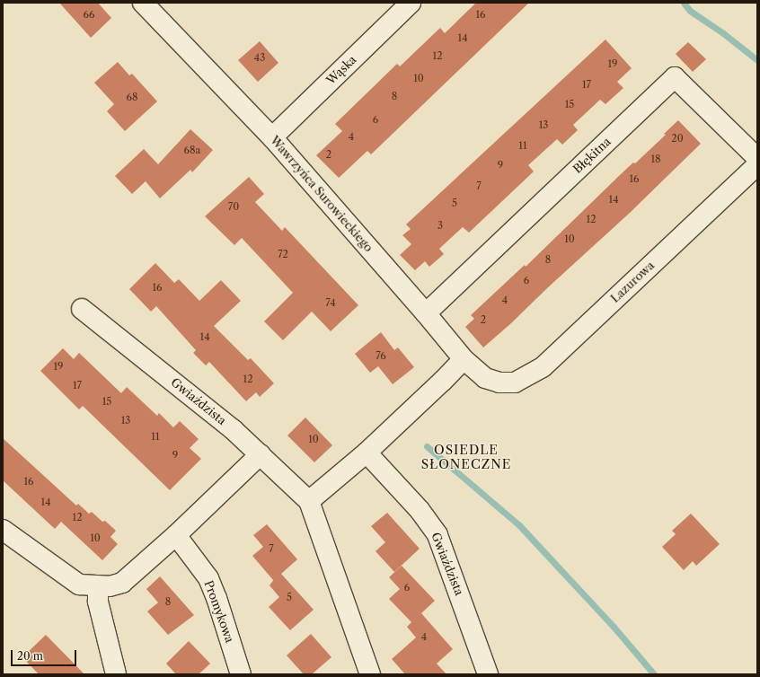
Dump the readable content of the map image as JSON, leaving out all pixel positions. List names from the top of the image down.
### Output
{
  "streets": {
    "street": [
      "Wąska",
      "Błękitna",
      "Wawrzyńca Surowieckiego",
      "Lazurowa",
      "Gwiaździsta",
      "Promykowa"
    ]
  },
  "crossings": [
    ["Wąska", "Wawrzyńca Surowieckiego"],
    ["Błękitna", "Wawrzyńca Surowieckiego"],
    ["Wawrzyńca Surowieckiego", "Lazurowa"]
  ],
  "districts": ["OSIEDLE SŁONECZNE"],
  "house_numbers": [
    "66",
    "16",
    "14",
    "12",
    "43",
    "19",
    "10",
    "17",
    "8",
    "68",
    "15",
    "6",
    "13",
    "4",
    "20",
    "11",
    "68a",
    "2",
    "18",
    "9",
    "16",
    "7",
    "14",
    "5",
    "70",
    "12",
    "3",
    "10",
    "72",
    "8",
    "6",
    "16",
    "4",
    "74",
    "2",
    "14",
    "76",
    "19",
    "12",
    "17",
    "15",
    "13",
    "11",
    "10",
    "9",
    "16",
    "14",
    "12",
    "10",
    "7",
    "6",
    "5",
    "8",
    "4"
  ],
  "scale_bar": "20 m"
}
